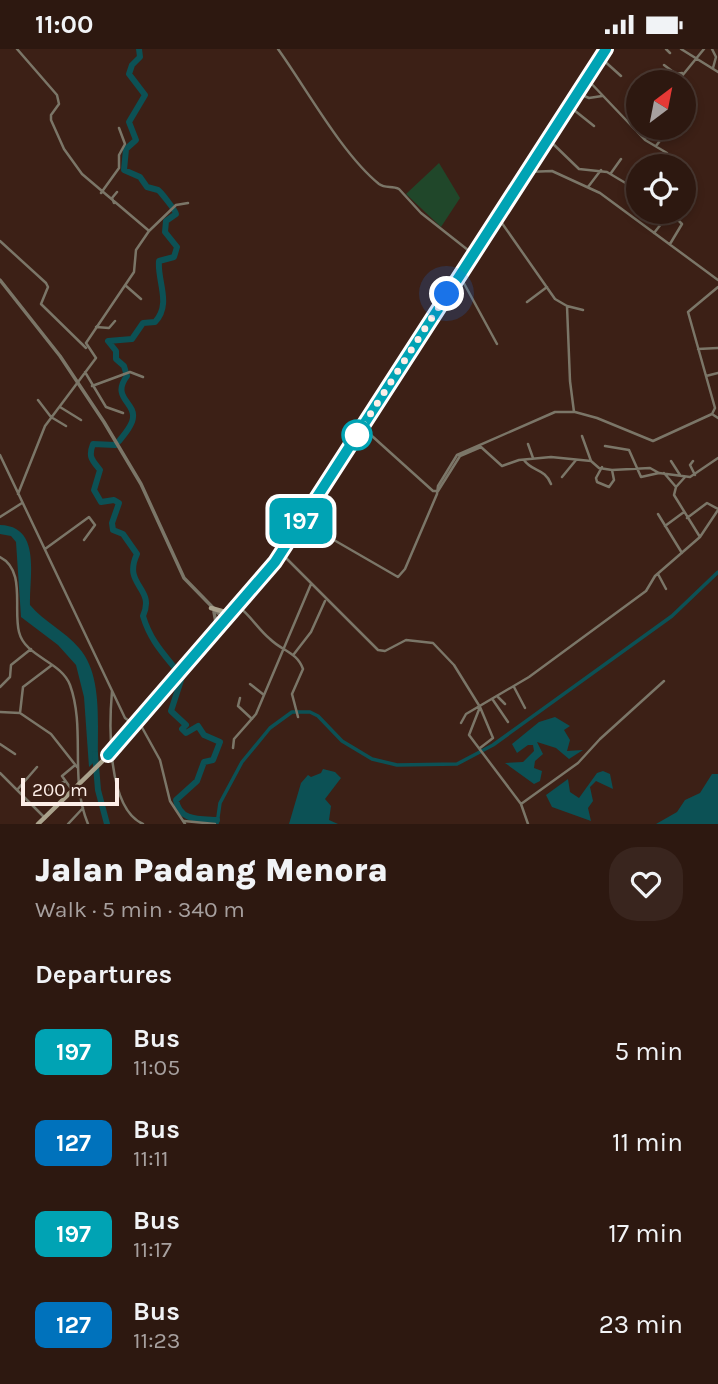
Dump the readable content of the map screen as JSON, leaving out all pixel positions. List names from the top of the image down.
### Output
{
  "lines": ["bus line 197"],
  "scale_bar": "200 m",
  "north": "top right",
  "page": {
    "status": "11:00",
    "on_map": "197",
    "scale": "200 m",
    "heading": [
      ["Jalan Padang Menora", "Walk · 5 min · 340 m"],
      "Departures"
    ],
    "list": [
      {
        "mark": "197",
        "name": "Bus",
        "note": "11:05",
        "value": "5 min"
      },
      {
        "mark": "127",
        "name": "Bus",
        "note": "11:11",
        "value": "11 min"
      },
      {
        "mark": "197",
        "name": "Bus",
        "note": "11:17",
        "value": "17 min"
      },
      {
        "mark": "127",
        "name": "Bus",
        "note": "11:23",
        "value": "23 min"
      }
    ]
  }
}
